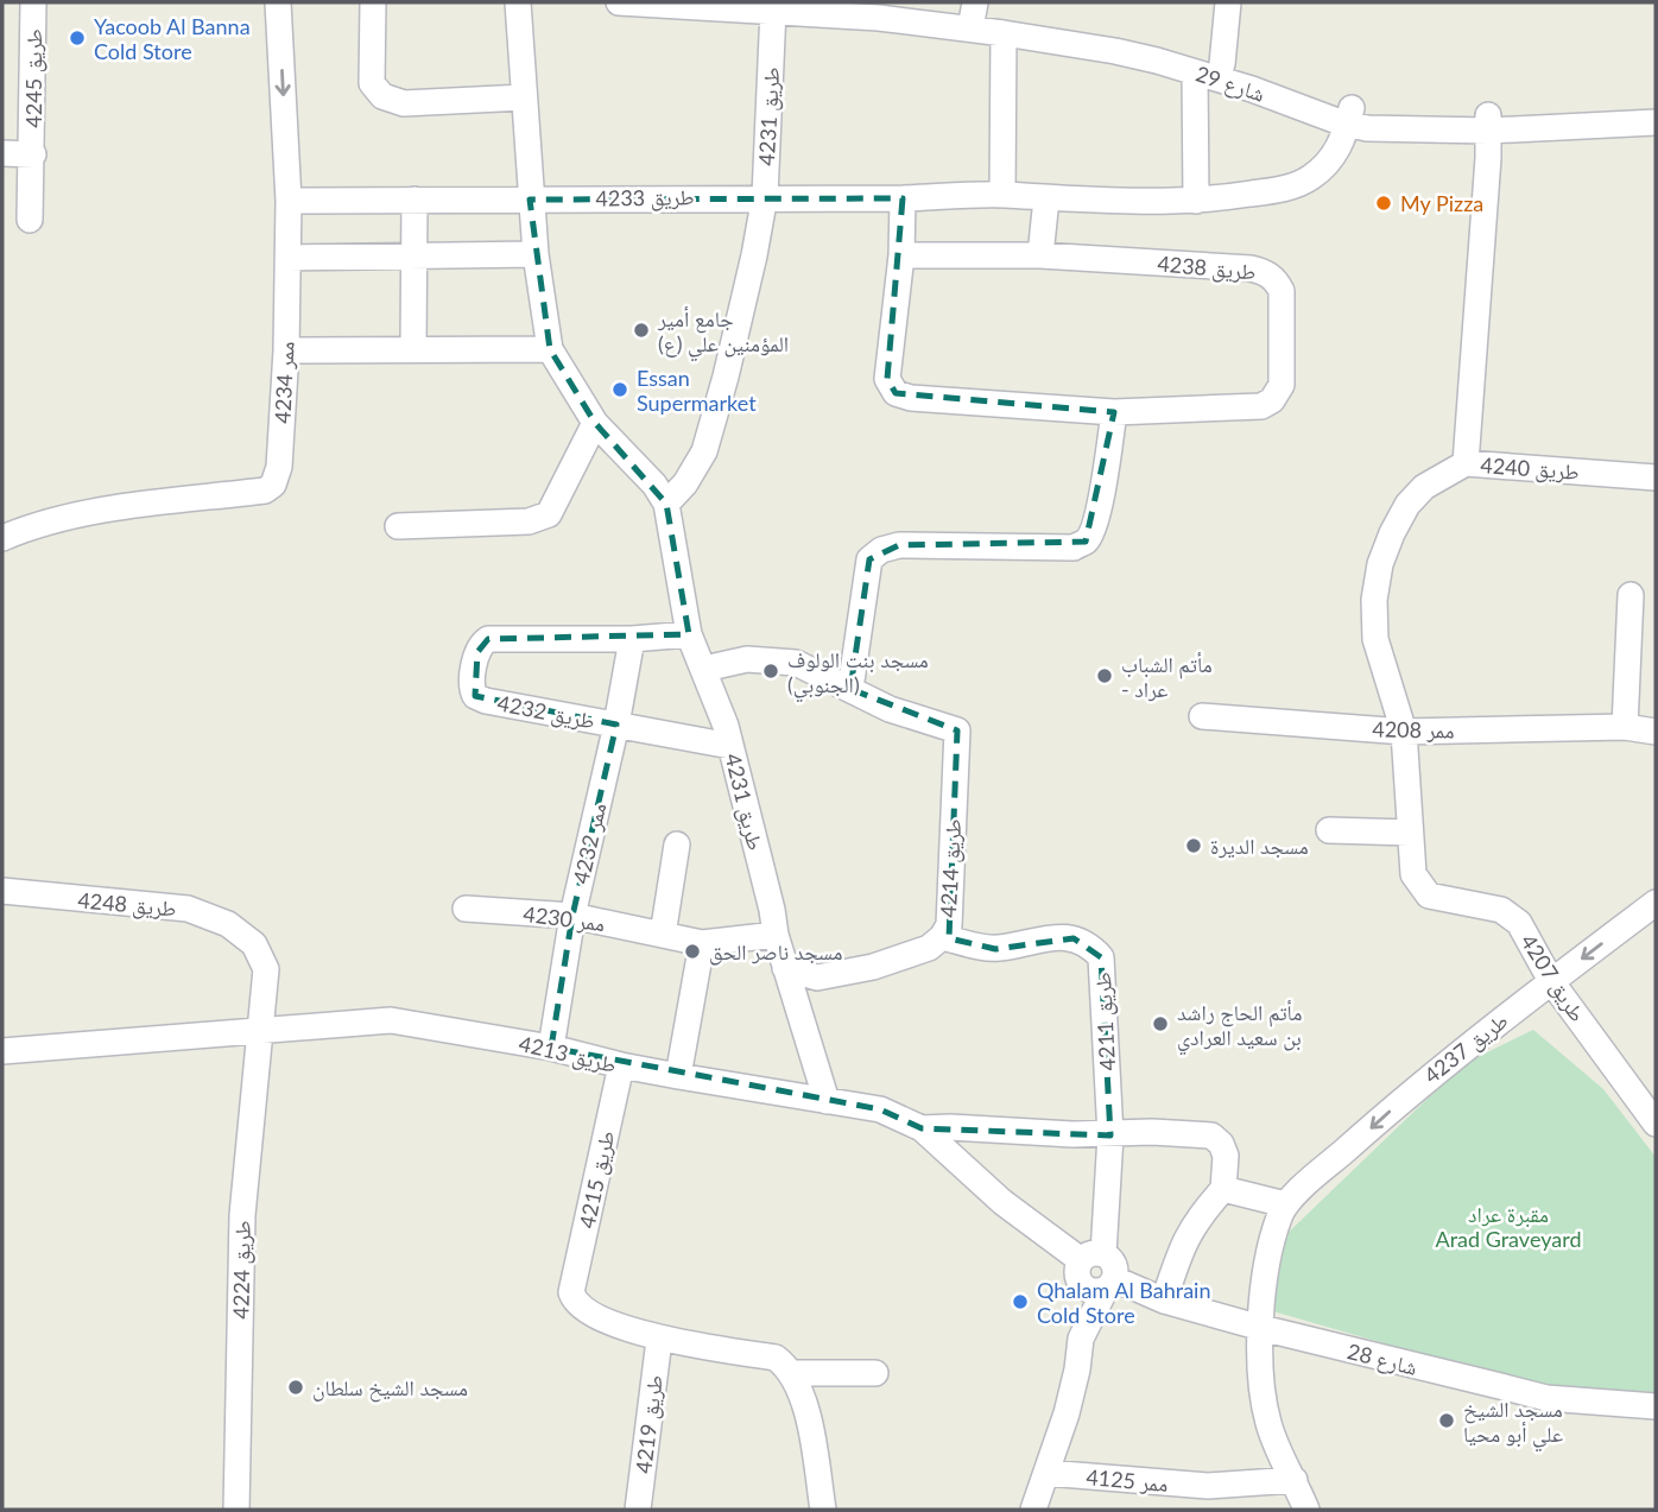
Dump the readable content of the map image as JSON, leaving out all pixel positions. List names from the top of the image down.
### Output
{
  "streets": {
    "street": [
      "طريق 4245",
      "شارع 29",
      "طريق 4231",
      "طريق 4233",
      "طريق 4238",
      "ممر 4234",
      "طريق 4240",
      "طريق 4232",
      "ممر 4208",
      "ممر 4232",
      "طريق 4214",
      "طريق 4248",
      "ممر 4230",
      "طريق 4207",
      "طريق 4211",
      "طريق 4237",
      "طريق 4213",
      "طريق 4215",
      "طريق 4224",
      "شارع 28",
      "طريق 4219",
      "ممر 4125"
    ]
  },
  "crossings": [
    ["شارع 29", "طريق 4231"],
    ["شارع 29", "طريق 4233"],
    ["طريق 4231", "طريق 4233"],
    ["طريق 4231", "طريق 4232"],
    ["طريق 4231", "طريق 4214"],
    ["طريق 4231", "ممر 4230"],
    ["طريق 4231", "طريق 4213"],
    ["طريق 4233", "طريق 4238"],
    ["طريق 4233", "ممر 4234"],
    ["طريق 4240", "ممر 4208"],
    ["طريق 4240", "طريق 4207"],
    ["طريق 4232", "ممر 4232"],
    ["ممر 4208", "طريق 4207"],
    ["ممر 4232", "ممر 4230"],
    ["ممر 4232", "طريق 4213"],
    ["طريق 4214", "طريق 4211"],
    ["طريق 4248", "طريق 4213"],
    ["طريق 4248", "طريق 4224"],
    ["طريق 4207", "طريق 4237"],
    ["طريق 4211", "طريق 4213"],
    ["طريق 4211", "شارع 28"],
    ["طريق 4213", "طريق 4215"],
    ["طريق 4213", "طريق 4224"],
    ["طريق 4213", "شارع 28"],
    ["طريق 4215", "طريق 4219"]
  ],
  "one_way": ["طريق 4237"],
  "parks": ["مقبرة عراد Arad Graveyard"],
  "places": [
    "Yacoob Al Banna Cold Store",
    "My Pizza",
    "جامع أمير المؤمنين علي (ع)",
    "Essan Supermarket",
    "مسجد بنت الولوف (الجنوبي)",
    "مأتم الشباب - عراد",
    "مسجد الديرة",
    "مسجد ناصر الحق",
    "مأتم الحاج راشد بن سعيد العرادي",
    "Qhalam Al Bahrain Cold Store",
    "مسجد الشيخ سلطان",
    "مسجد الشيخ علي أبو محيا"
  ]
}
